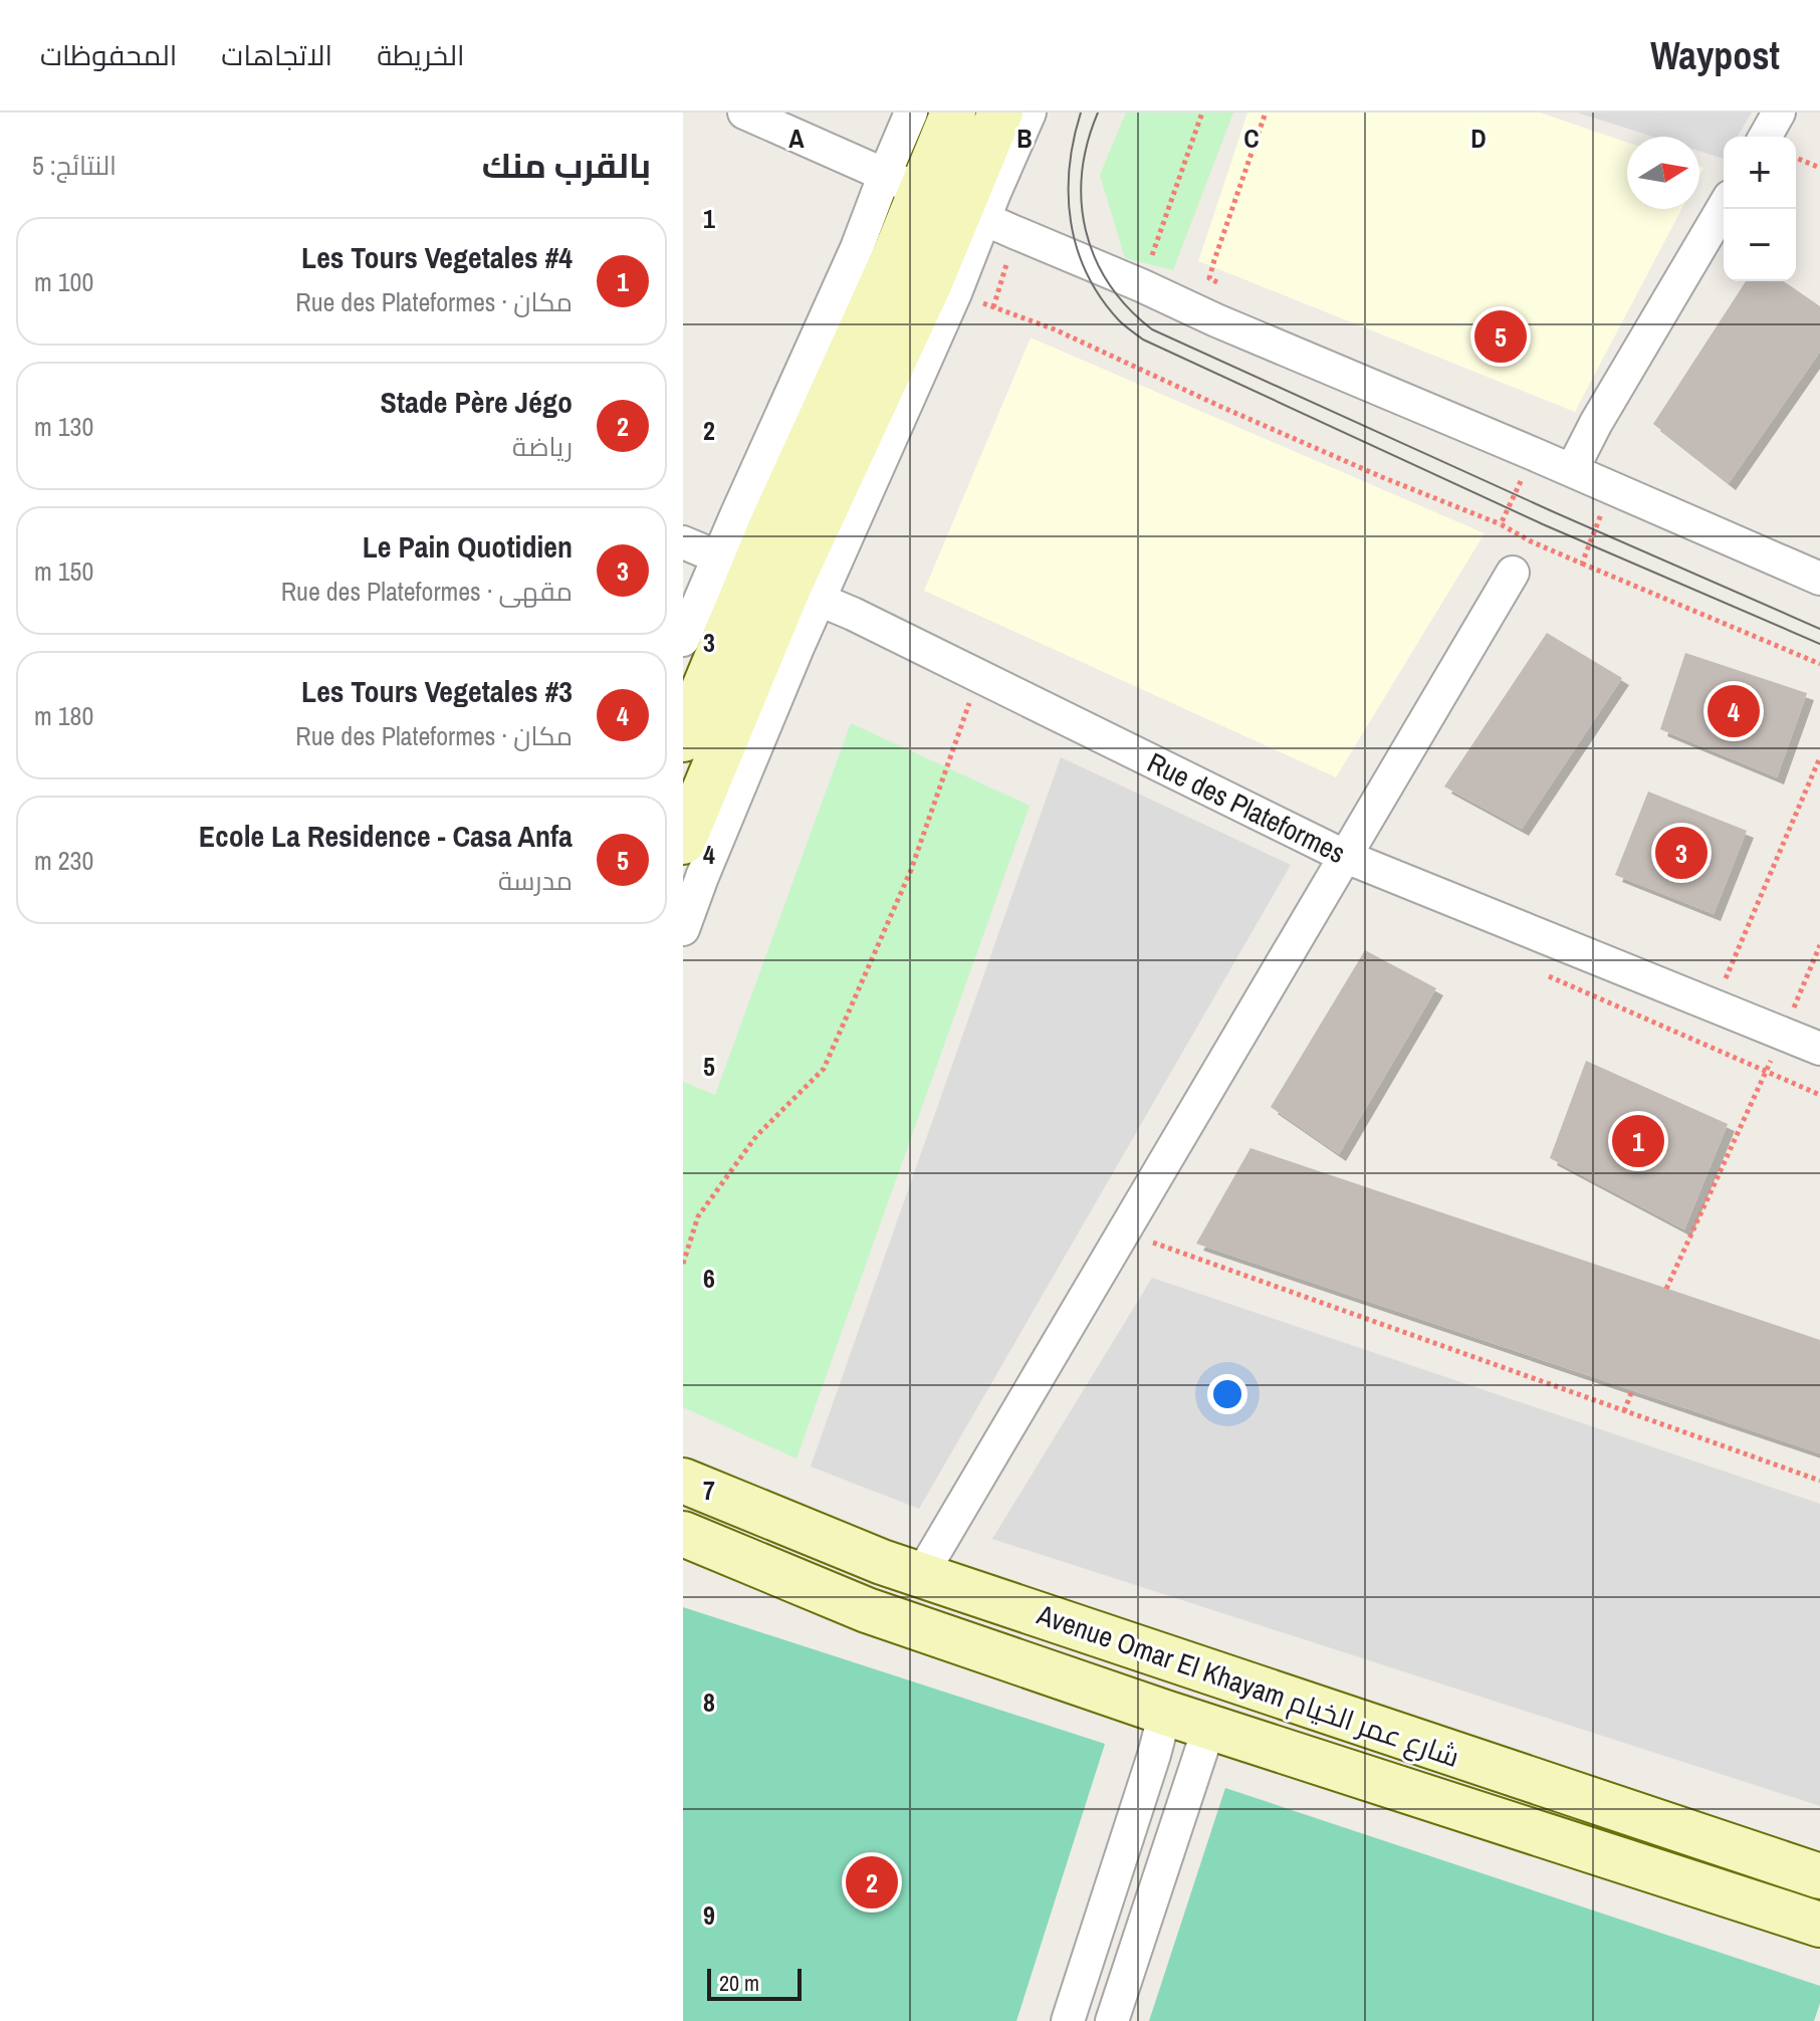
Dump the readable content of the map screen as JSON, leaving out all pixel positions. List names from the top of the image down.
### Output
{
  "streets": {
    "street": ["Rue des Plateformes", "Avenue Omar El Khayam شارع عمر الخيام"]
  },
  "scale_bar": "20 m",
  "north": "right",
  "page": {
    "header": "Waypost",
    "nav": ["الخريطة", "الاتجاهات", "المحفوظات"],
    "heading": ["بالقرب منك", "النتائج: 5"],
    "map_buttons": ["+", "−"],
    "list": [
      {
        "mark": "1",
        "name": "Les Tours Vegetales #4",
        "note": "مكان · Rue des Plateformes",
        "value": "100 m"
      },
      {
        "mark": "2",
        "name": "Stade Père Jégo",
        "note": "رياضة",
        "value": "130 m"
      },
      {
        "mark": "3",
        "name": "Le Pain Quotidien",
        "note": "مقهى · Rue des Plateformes",
        "value": "150 m"
      },
      {
        "mark": "4",
        "name": "Les Tours Vegetales #3",
        "note": "مكان · Rue des Plateformes",
        "value": "180 m"
      },
      {
        "mark": "5",
        "name": "Ecole La Residence - Casa Anfa",
        "note": "مدرسة",
        "value": "230 m"
      }
    ],
    "pins": [
      "5",
      "4",
      "3",
      "1",
      "2"
    ],
    "scale": "20 m"
  },
  "grid": {
    "columns": [
      "A",
      "B",
      "C",
      "D"
    ],
    "rows": [
      "1",
      "2",
      "3",
      "4",
      "5",
      "6",
      "7",
      "8",
      "9"
    ]
  }
}
